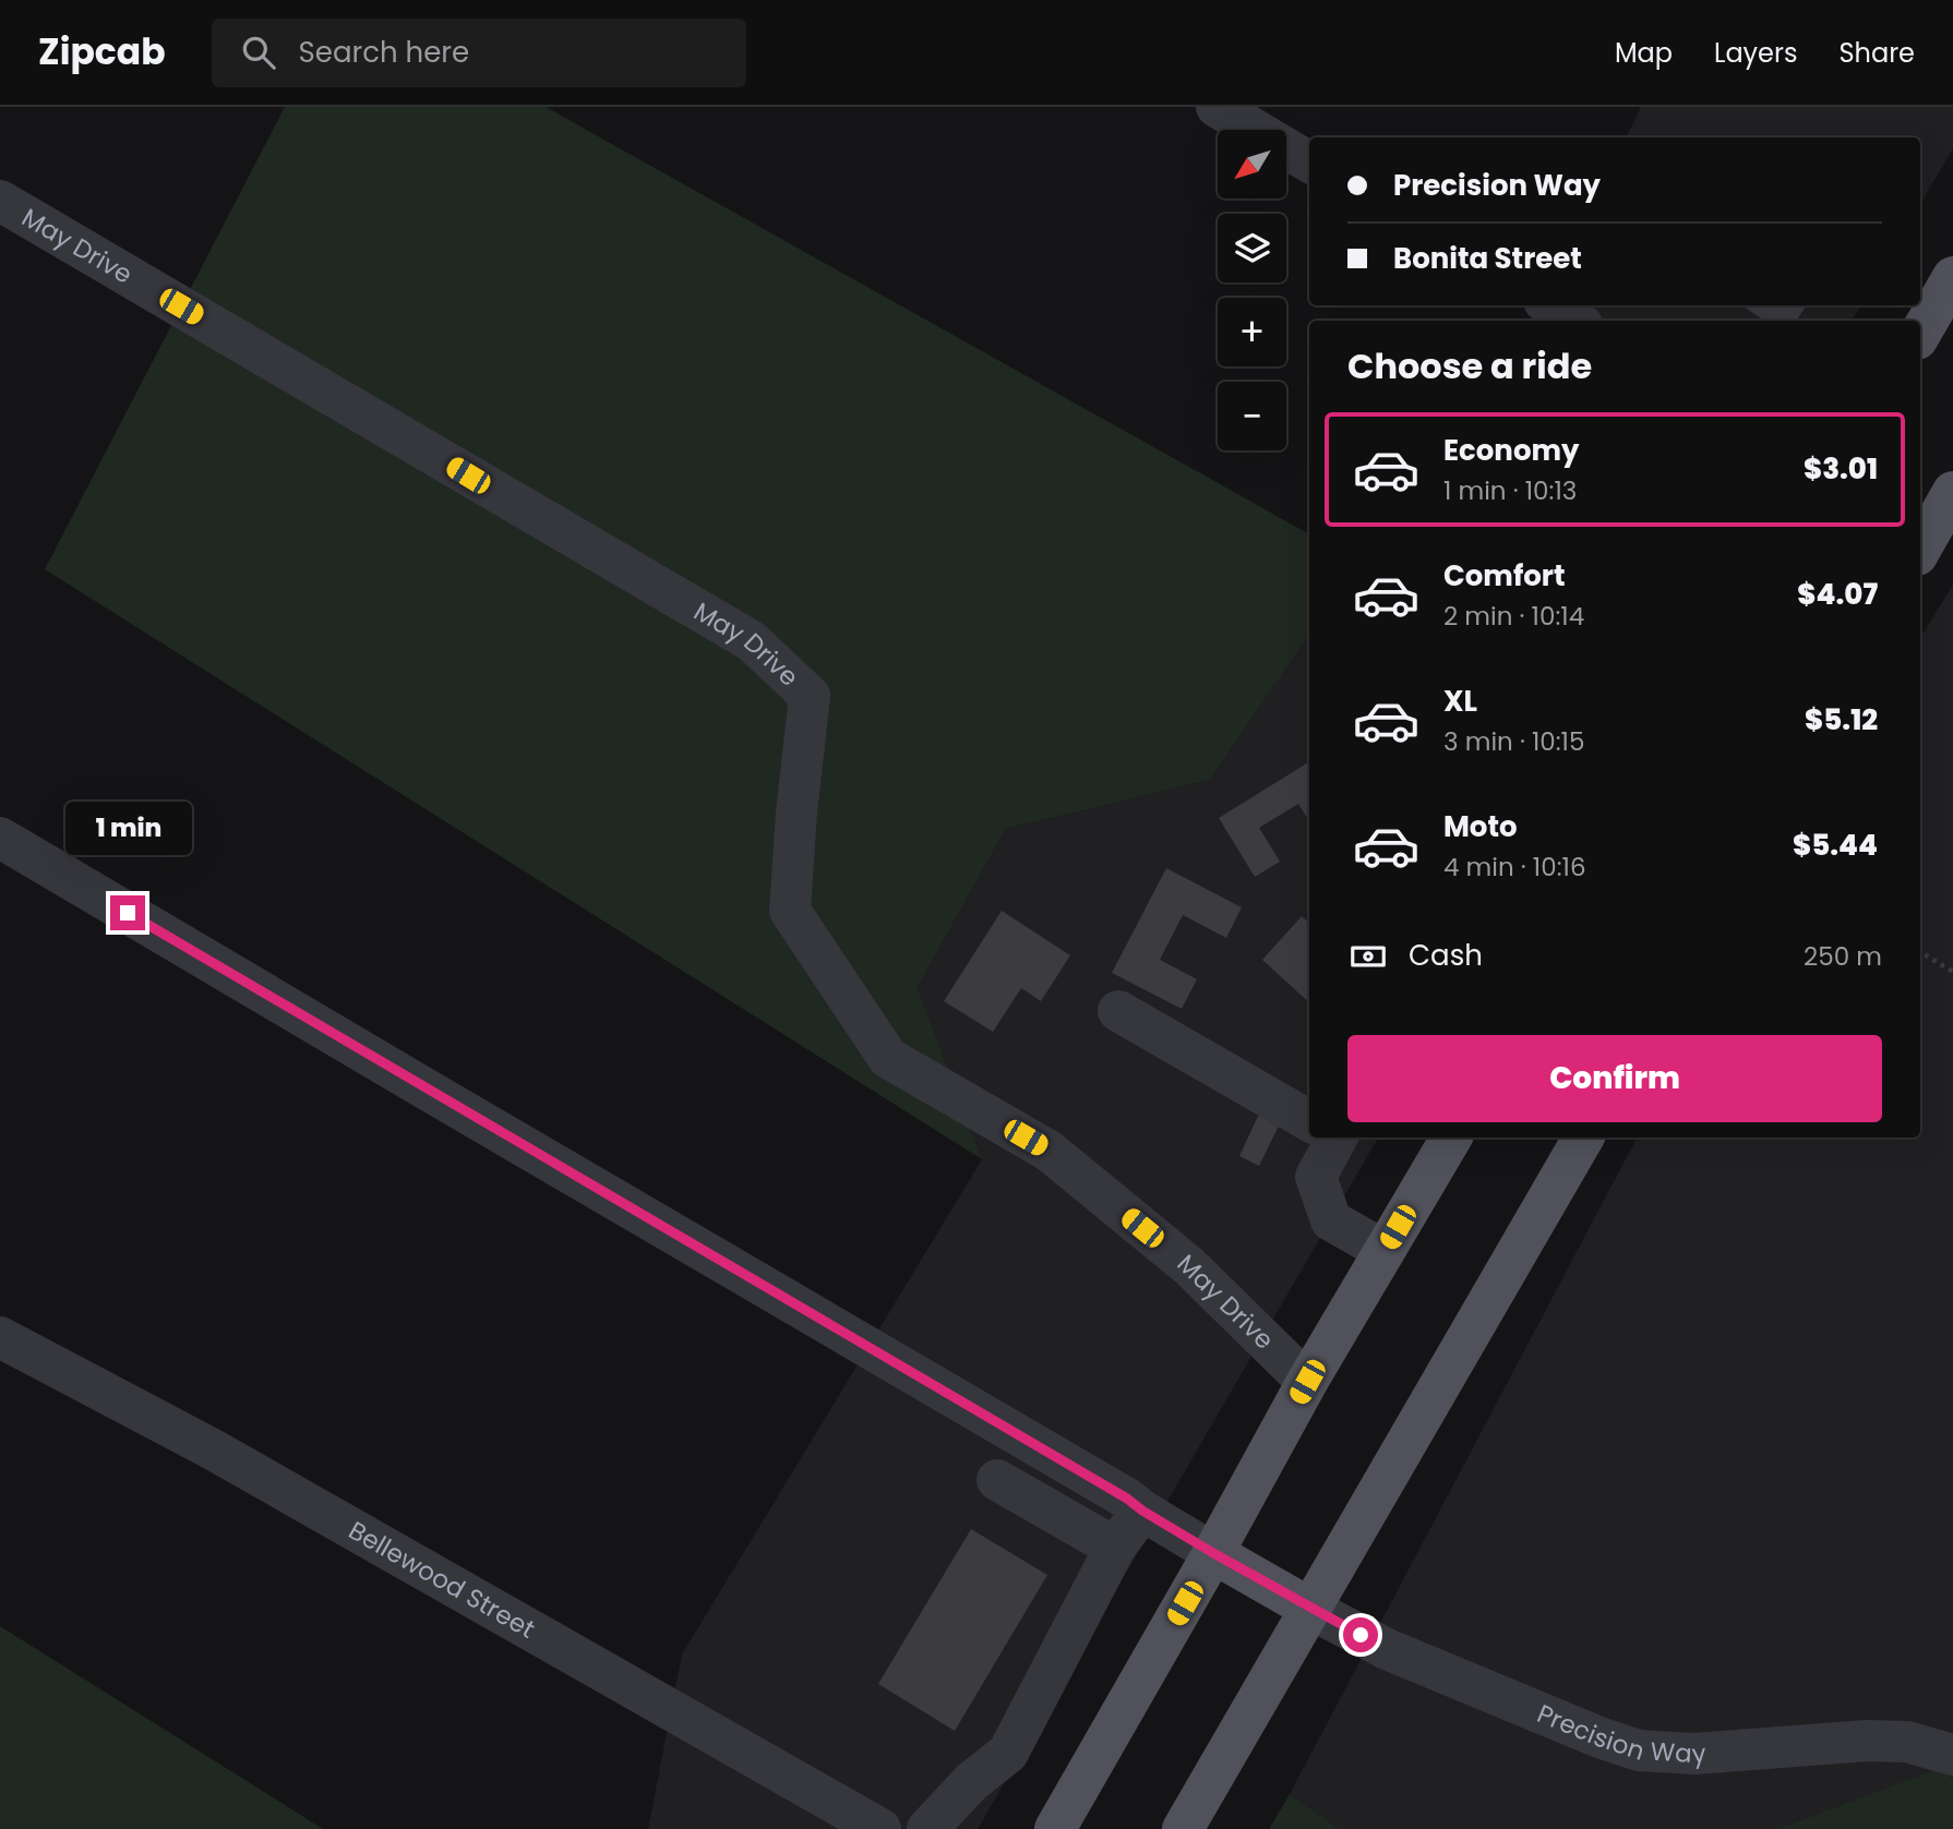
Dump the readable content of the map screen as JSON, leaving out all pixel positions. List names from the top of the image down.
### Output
{
  "streets": {
    "street": ["May Drive", "Bellewood Street", "Precision Way"]
  },
  "north": "bottom left",
  "page": {
    "header": "Zipcab",
    "search": "Search here",
    "nav": ["Map", "Layers", "Share"],
    "map_buttons": ["+", "−"],
    "banner": ["Precision Way", "Bonita Street"],
    "heading": "Choose a ride",
    "list": [
      {
        "name": "Economy",
        "note": "1 min · 10:13",
        "value": "$3.01"
      },
      {
        "name": "Comfort",
        "note": "2 min · 10:14",
        "value": "$4.07"
      },
      {
        "name": "XL",
        "note": "3 min · 10:15",
        "value": "$5.12"
      },
      {
        "name": "Moto",
        "note": "4 min · 10:16",
        "value": "$5.44"
      }
    ],
    "bubble": "1 min",
    "pay": ["Cash", "250 m"],
    "buttons": "Confirm"
  }
}
